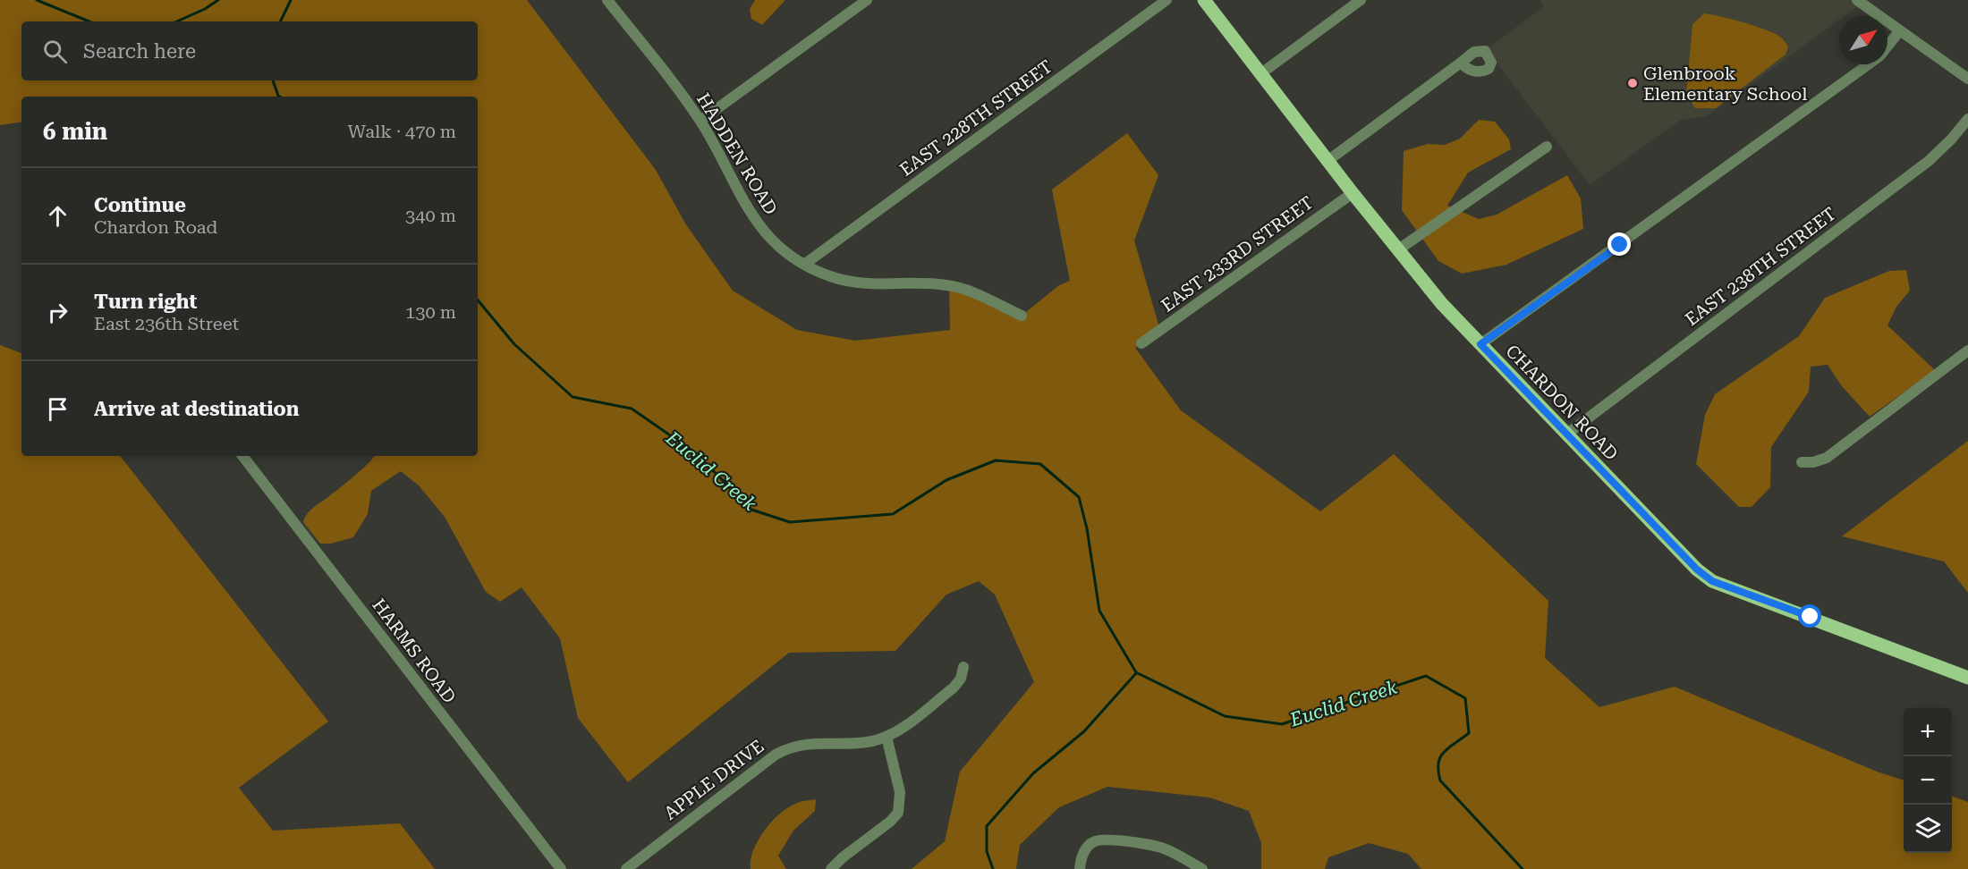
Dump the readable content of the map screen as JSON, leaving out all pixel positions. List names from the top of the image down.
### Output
{
  "streets": {
    "main road": ["CHARDON ROAD"],
    "street": [
      "EAST 228TH STREET",
      "HADDEN ROAD",
      "EAST 233RD STREET",
      "EAST 238TH STREET",
      "HARMS ROAD",
      "APPLE DRIVE"
    ]
  },
  "crossings": [
    ["EAST 228TH STREET", "HADDEN ROAD"],
    ["EAST 233RD STREET", "CHARDON ROAD"],
    ["EAST 238TH STREET", "CHARDON ROAD"]
  ],
  "water": ["Euclid Creek"],
  "places": ["Glenbrook Elementary School"],
  "north": "top right",
  "page": {
    "search": "Search here",
    "heading": ["6 min", "Walk · 470 m"],
    "list": [
      ["Continue", "Chardon Road", "340 m"],
      ["Turn right", "East 236th Street", "130 m"],
      "Arrive at destination"
    ],
    "map_buttons": ["+", "−"]
  }
}
